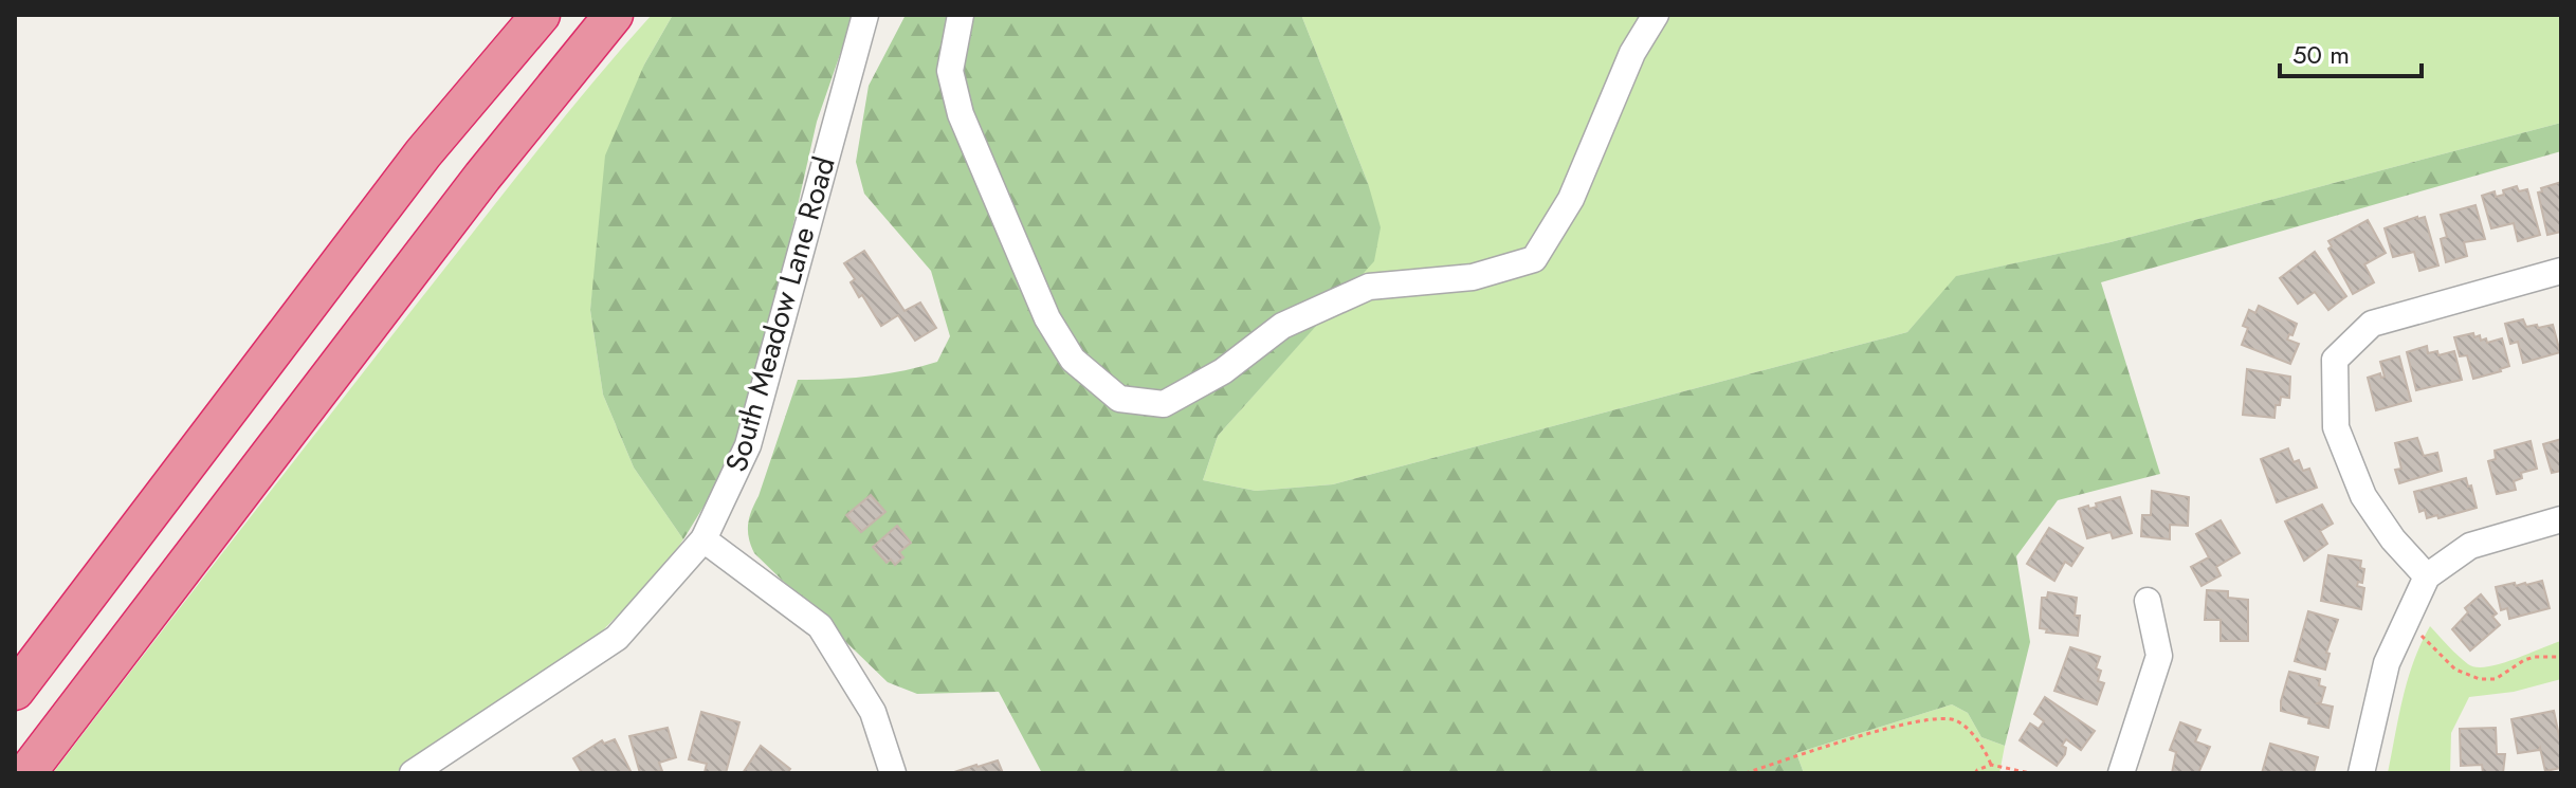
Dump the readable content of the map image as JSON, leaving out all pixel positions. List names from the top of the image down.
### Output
{
  "streets": {
    "street": ["South Meadow Lane Road"]
  },
  "scale_bar": "50 m"
}
